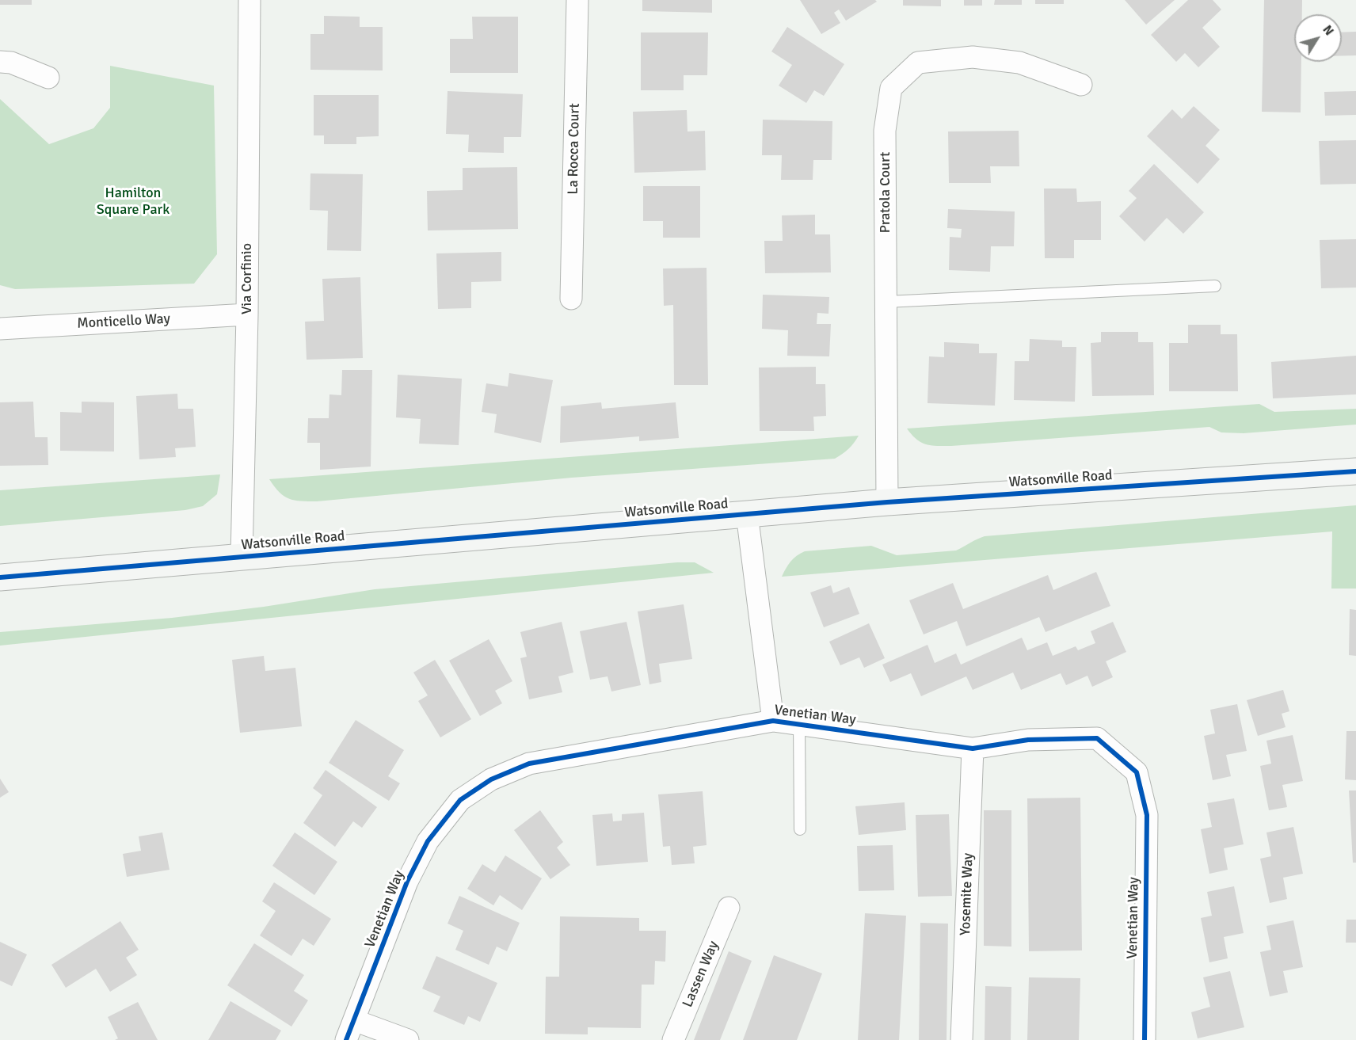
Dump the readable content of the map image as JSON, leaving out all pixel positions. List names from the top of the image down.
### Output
{
  "streets": {
    "main road": ["Watsonville Road"],
    "street": [
      "La Rocca Court",
      "Pratola Court",
      "Via Corfinio",
      "Monticello Way",
      "Venetian Way",
      "Yosemite Way",
      "Lassen Way"
    ]
  },
  "crossings": [
    ["Pratola Court", "Watsonville Road"],
    ["Via Corfinio", "Monticello Way"],
    ["Via Corfinio", "Watsonville Road"],
    ["Watsonville Road", "Venetian Way"],
    ["Venetian Way", "Yosemite Way"]
  ],
  "parks": ["Hamilton Square Park"],
  "north": "top right"
}
